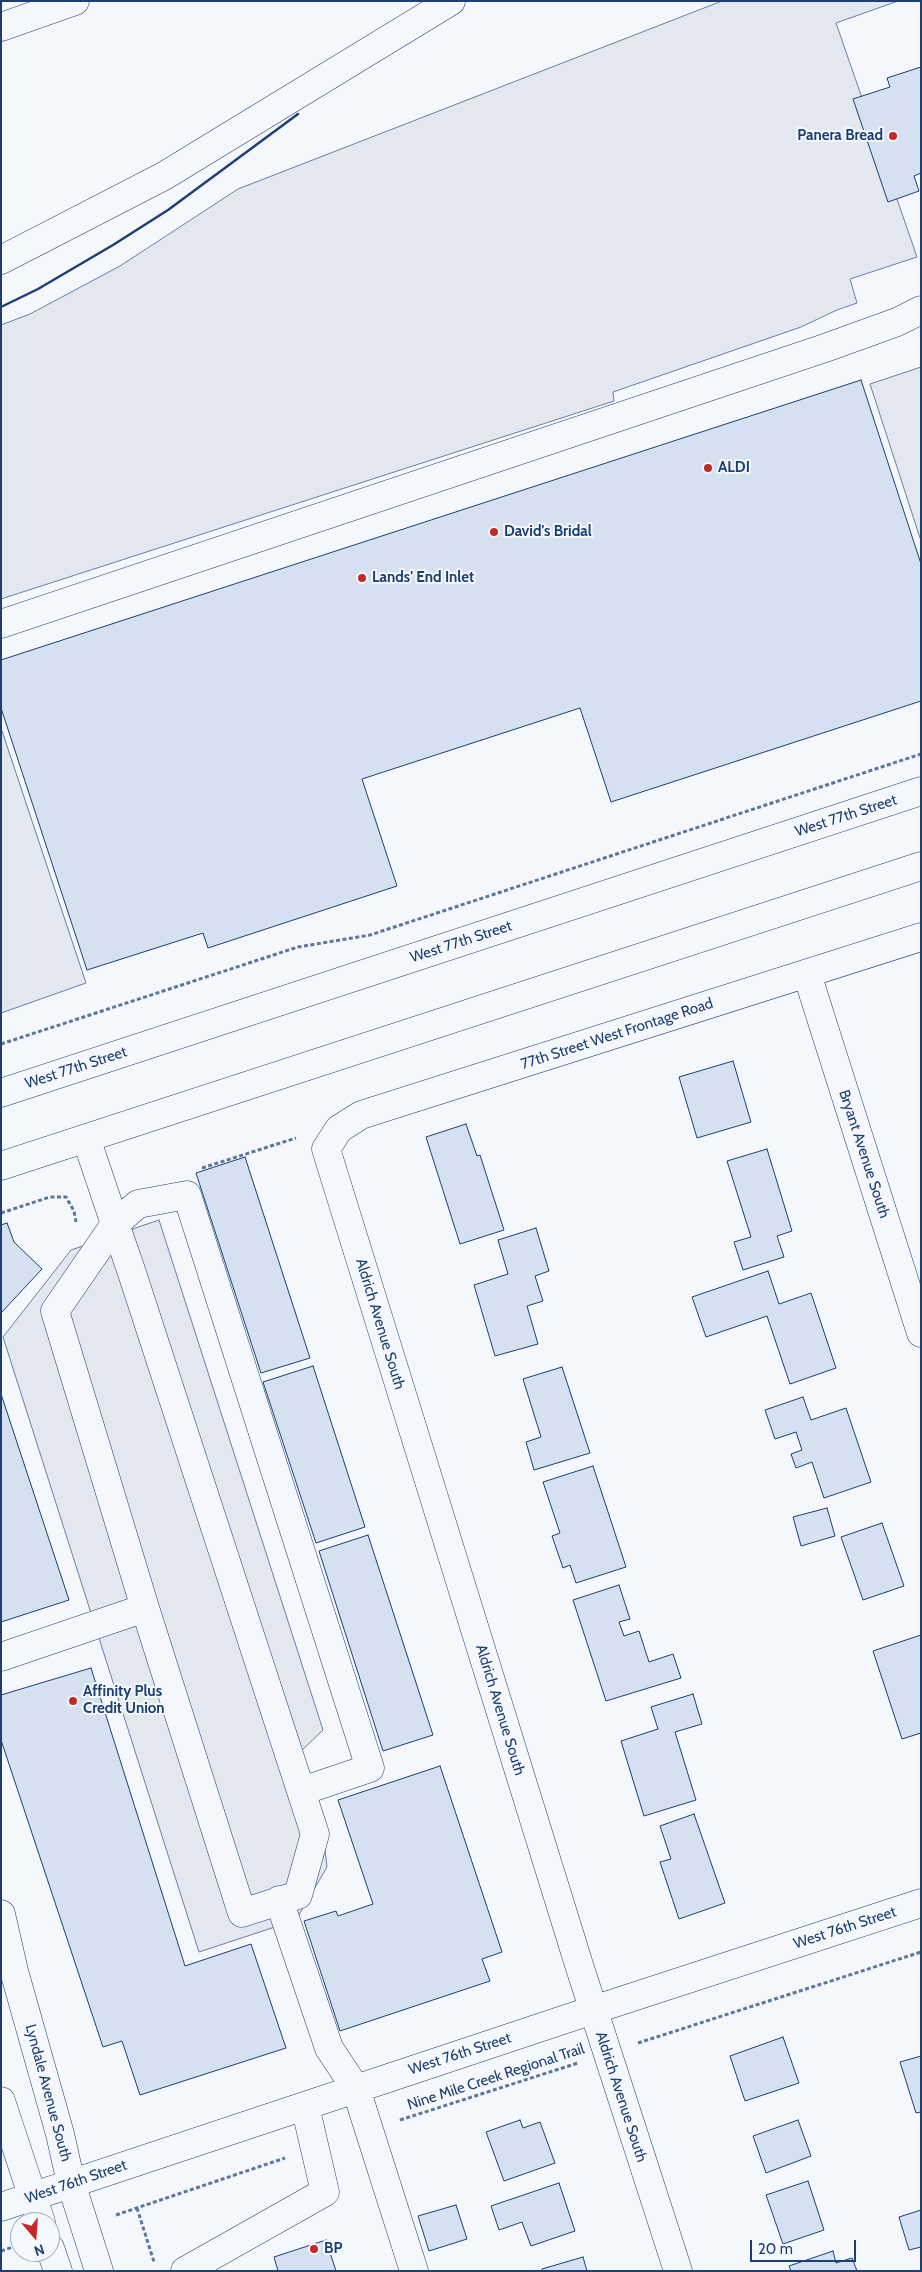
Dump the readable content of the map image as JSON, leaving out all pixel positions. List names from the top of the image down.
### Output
{
  "streets": {
    "main road": [
      "West 77th Street",
      "77th Street West Frontage Road",
      "Bryant Avenue South",
      "Aldrich Avenue South",
      "West 76th Street",
      "Lyndale Avenue South"
    ],
    "path": ["Nine Mile Creek Regional Trail"]
  },
  "crossings": [
    ["77th Street West Frontage Road", "Bryant Avenue South"],
    ["77th Street West Frontage Road", "Aldrich Avenue South"],
    ["Aldrich Avenue South", "West 76th Street"],
    ["Aldrich Avenue South", "Nine Mile Creek Regional Trail"],
    ["West 76th Street", "Lyndale Avenue South"]
  ],
  "places": [
    "Panera Bread",
    "ALDI",
    "David's Bridal",
    "Lands' End Inlet",
    "Affinity Plus Credit Union",
    "BP"
  ],
  "scale_bar": "20 m",
  "north": "bottom"
}
